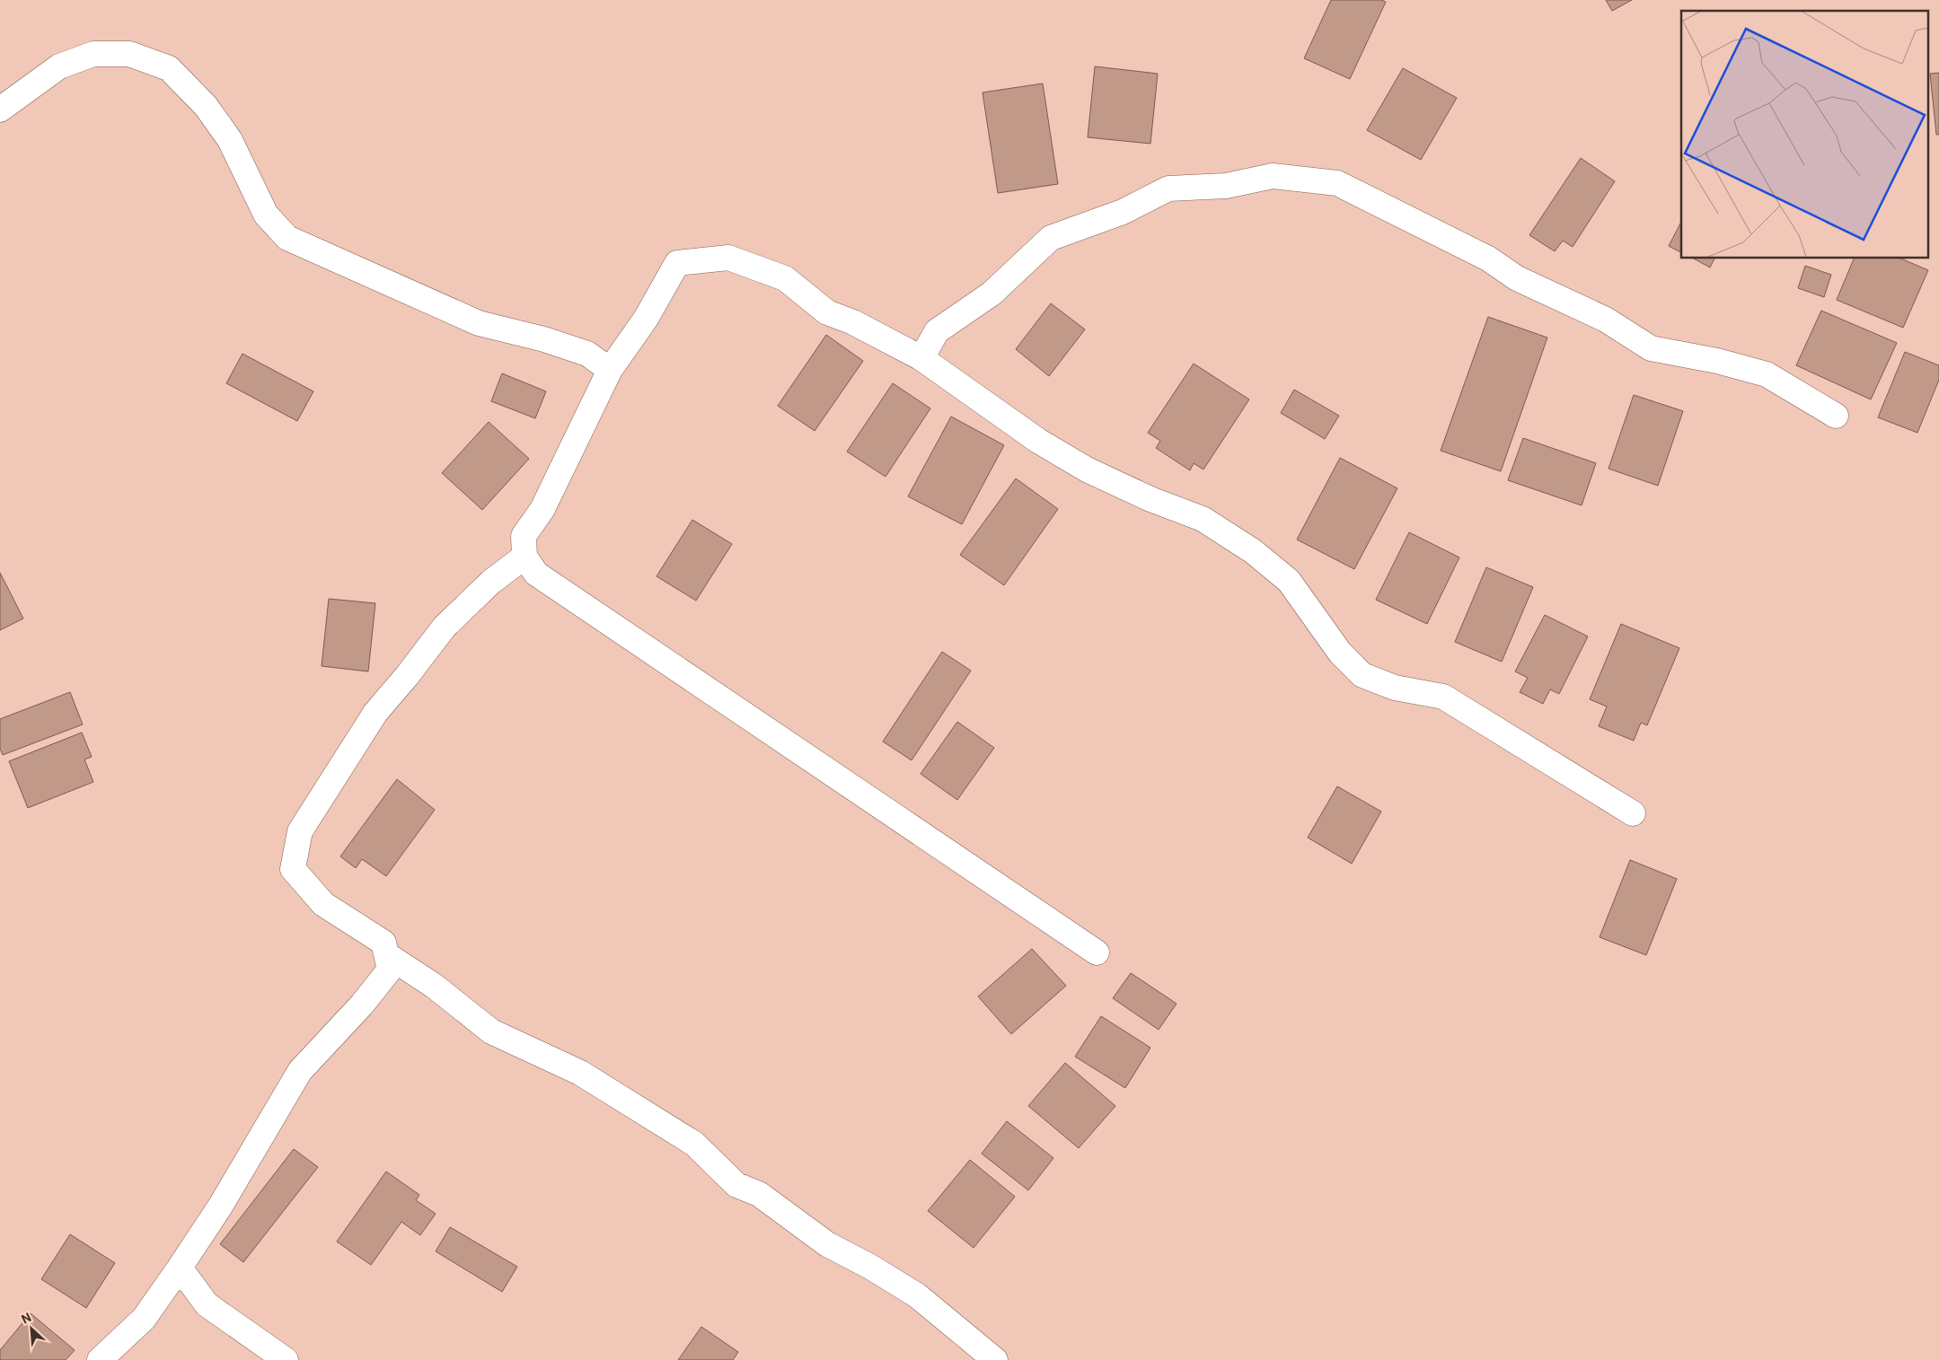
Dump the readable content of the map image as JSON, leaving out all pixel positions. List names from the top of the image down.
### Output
{
  "north": "top left"
}
